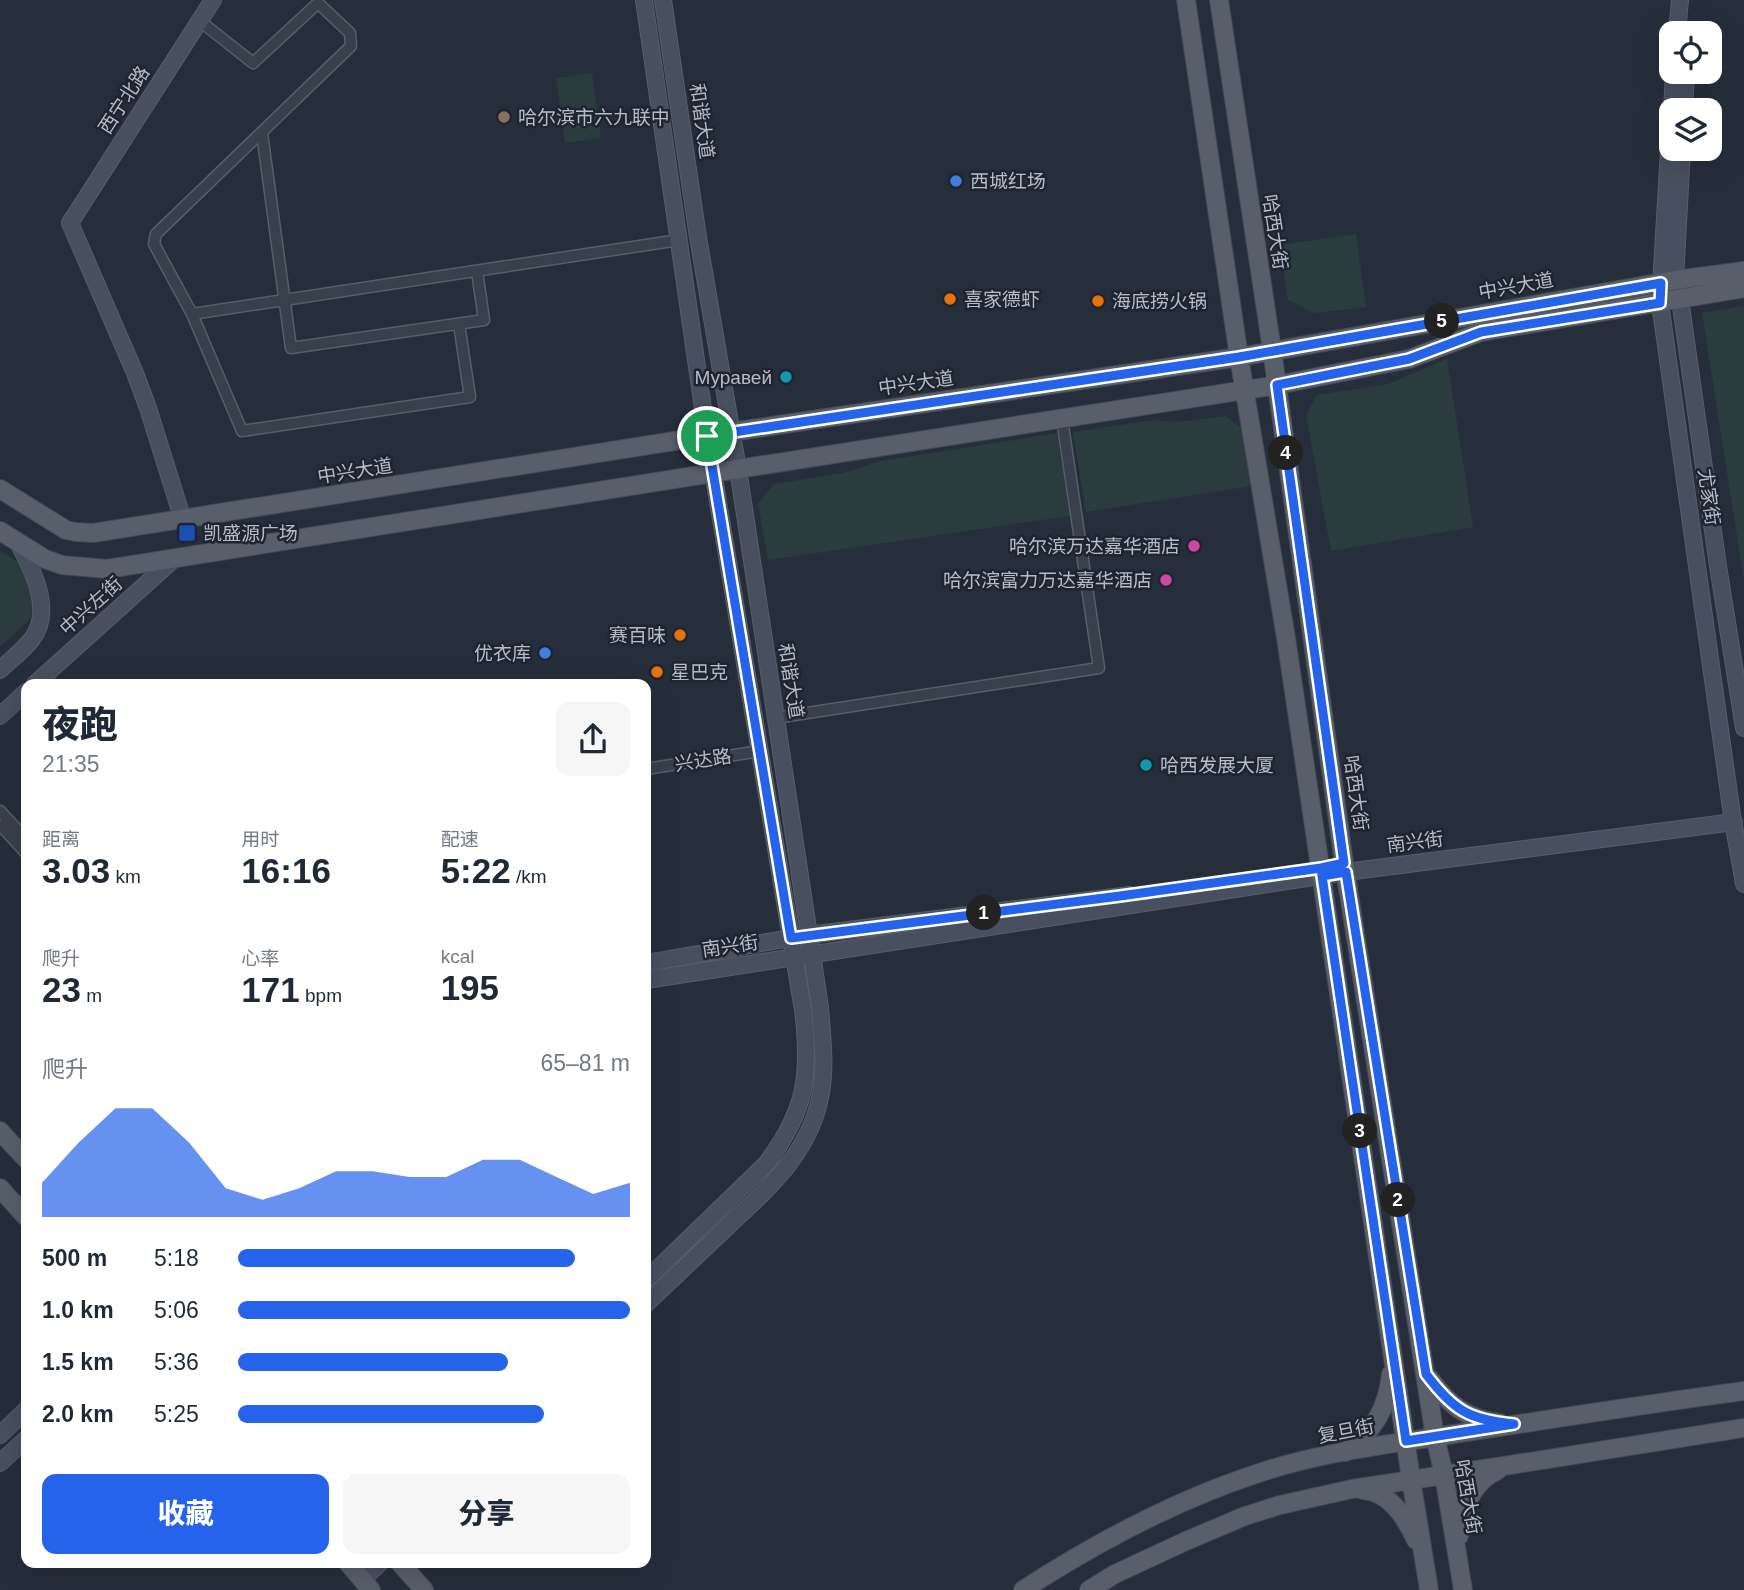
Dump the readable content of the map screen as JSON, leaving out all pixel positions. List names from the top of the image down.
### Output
{
  "streets": {
    "main road": [
      "西宁北路",
      "和谐大道",
      "哈西大街",
      "中兴大道",
      "尤家街",
      "中兴左街",
      "南兴街",
      "复旦街"
    ],
    "street": ["兴达路"]
  },
  "crossings": [
    ["西宁北路", "中兴大道"],
    ["和谐大道", "中兴大道"],
    ["和谐大道", "兴达路"],
    ["和谐大道", "南兴街"],
    ["哈西大街", "中兴大道"],
    ["哈西大街", "南兴街"],
    ["哈西大街", "复旦街"],
    ["中兴大道", "尤家街"],
    ["中兴大道", "中兴左街"],
    ["尤家街", "南兴街"]
  ],
  "places": {
    "other": [
      "哈尔滨市六九联中",
      "西城红场",
      "喜家德虾",
      "海底捞火锅",
      "Муравей",
      "哈尔滨万达嘉华酒店",
      "哈尔滨富力万达嘉华酒店",
      "赛百味",
      "优衣库",
      "星巴克",
      "哈西发展大厦"
    ],
    "transit": ["凯盛源广场"]
  },
  "page": {
    "pins": [
      "5",
      "4",
      "1",
      "3",
      "2"
    ],
    "heading": ["夜跑", "21:35"],
    "stats": [
      ["距离", "3.03 km"],
      ["用时", "16:16"],
      ["配速", "5:22 /km"],
      ["爬升", "23 m"],
      ["心率", "171 bpm"],
      ["kcal", "195"]
    ],
    "chart": ["爬升", "65–81 m"],
    "list": [
      {
        "name": "500 m",
        "note": "5:18"
      },
      {
        "name": "1.0 km",
        "note": "5:06"
      },
      {
        "name": "1.5 km",
        "note": "5:36"
      },
      {
        "name": "2.0 km",
        "note": "5:25"
      }
    ],
    "buttons": ["收藏", "分享"]
  }
}
